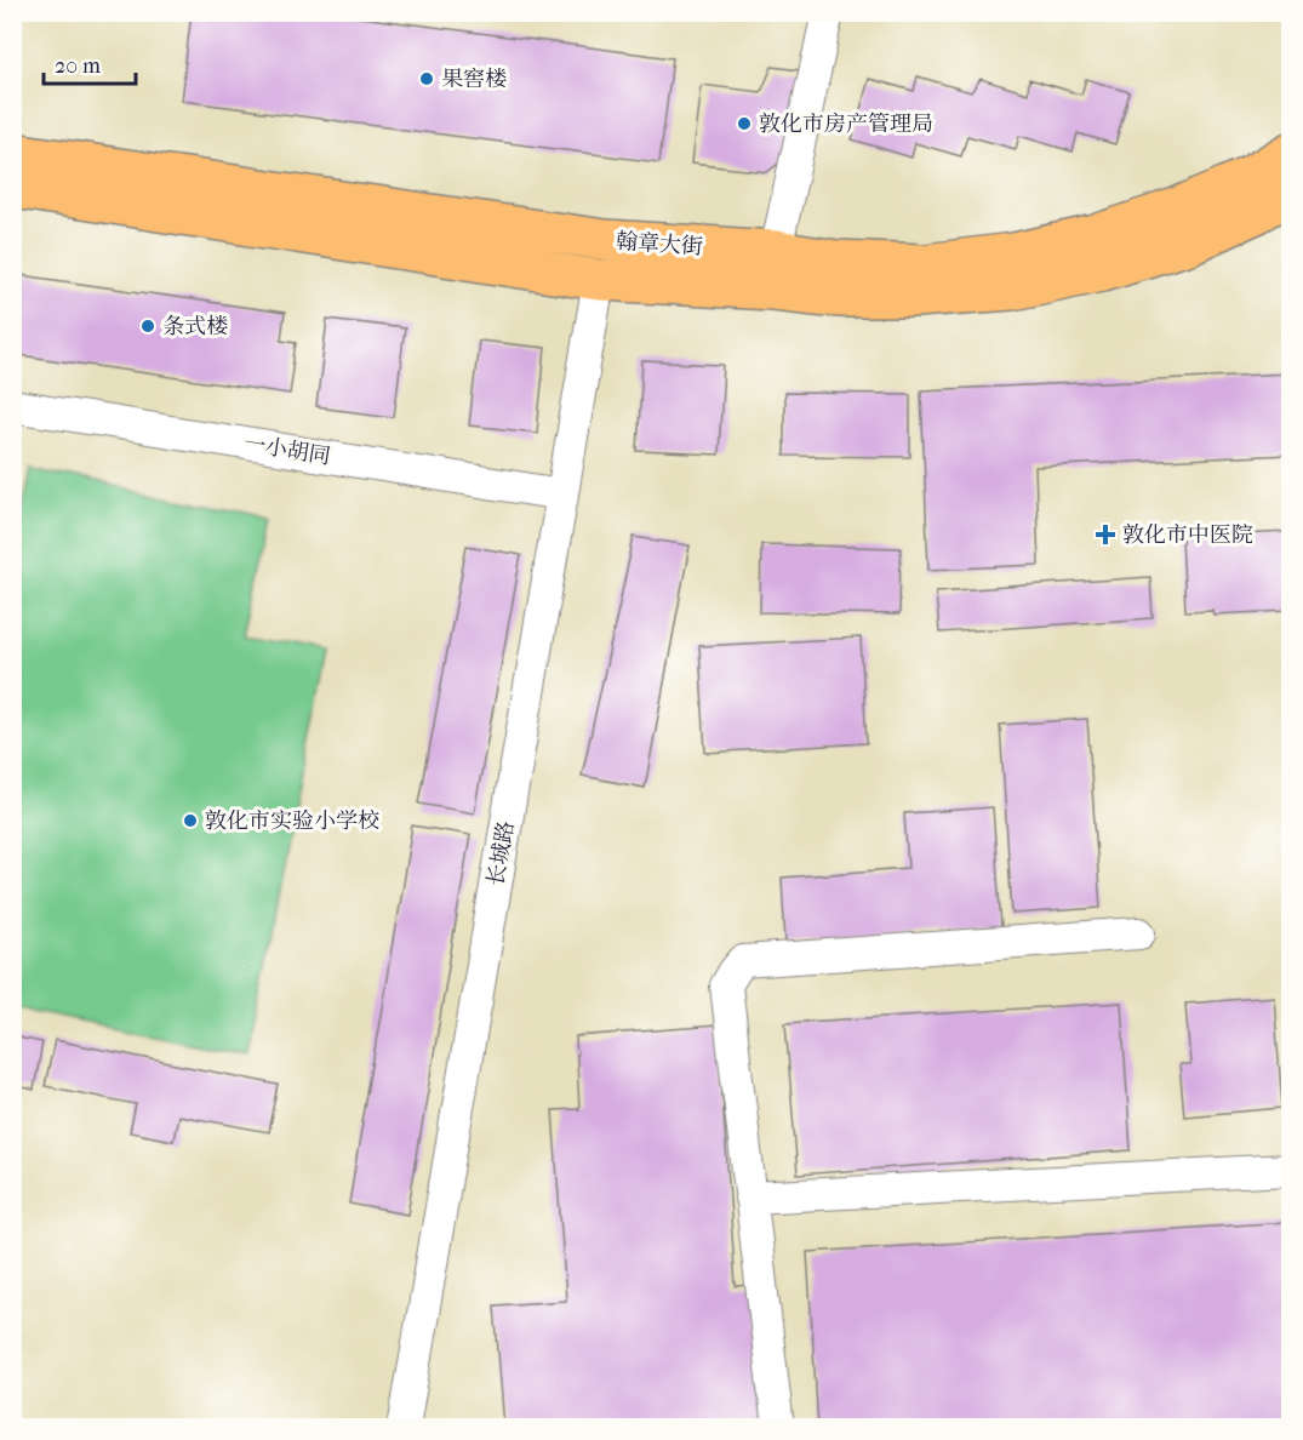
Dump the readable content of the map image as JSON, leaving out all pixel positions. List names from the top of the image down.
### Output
{
  "streets": {
    "main road": ["翰章大街"],
    "street": ["一小胡同", "长城路"]
  },
  "crossings": [
    ["翰章大街", "长城路"],
    ["一小胡同", "长城路"]
  ],
  "places": {
    "other": [
      "果窖楼",
      "敦化市房产管理局",
      "条式楼",
      "敦化市实验小学校"
    ],
    "health": ["敦化市中医院"]
  },
  "scale_bar": "20 m"
}
